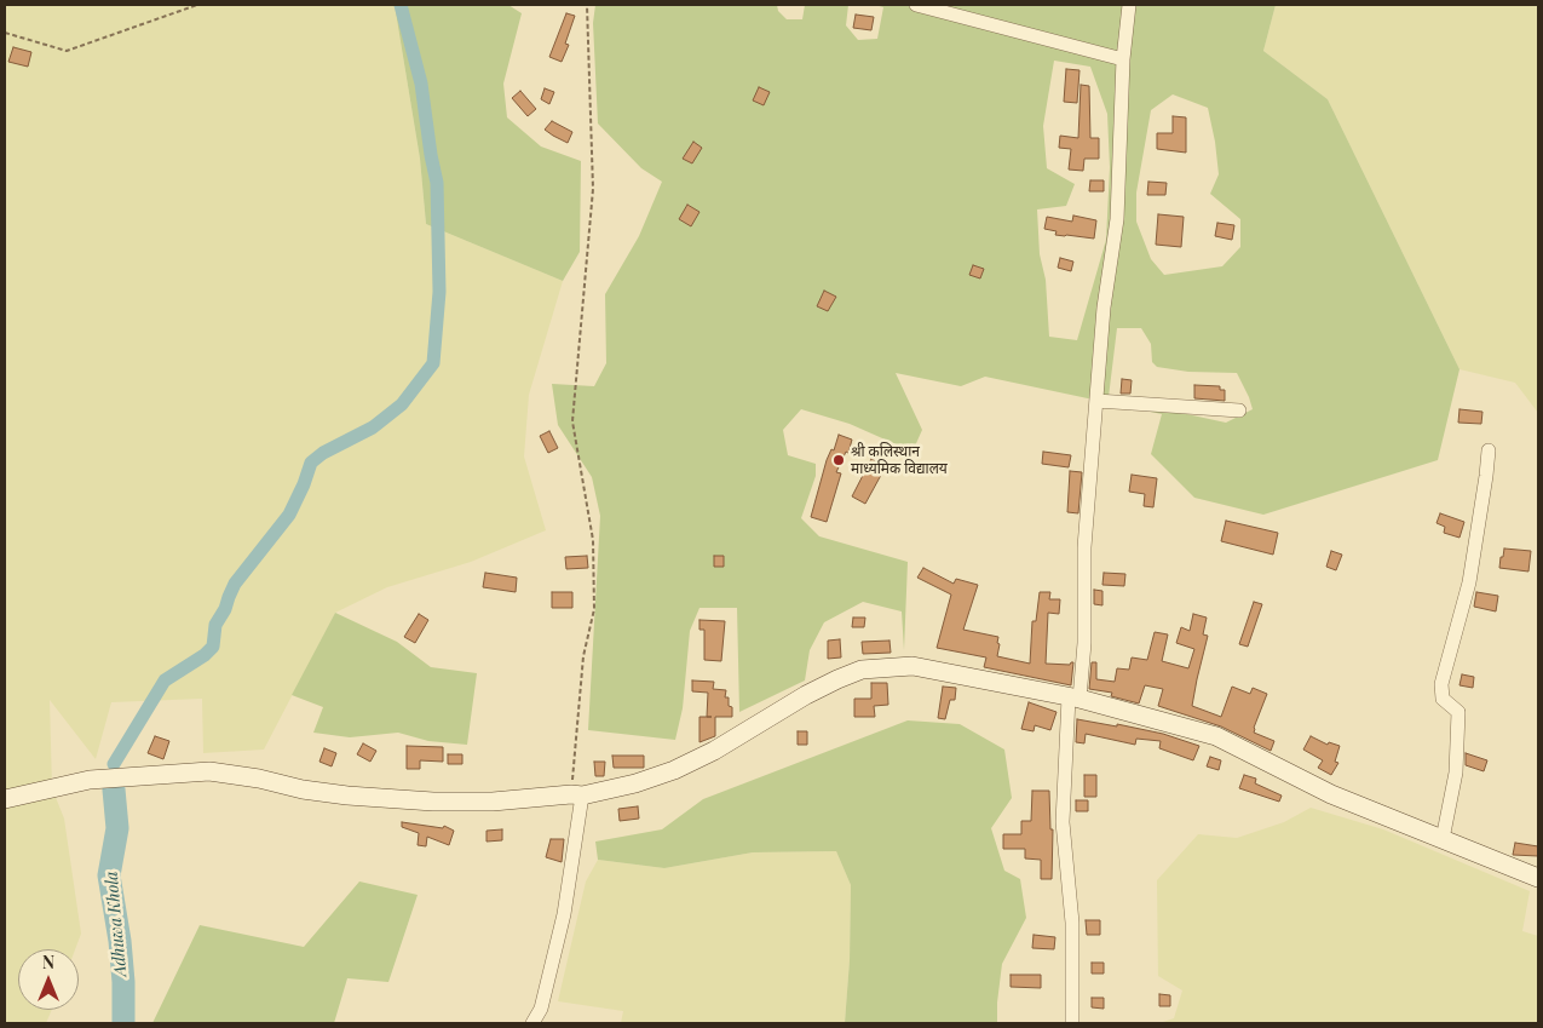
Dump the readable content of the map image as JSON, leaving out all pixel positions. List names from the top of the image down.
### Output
{
  "water": ["Adhuwa Khola"],
  "places": ["श्री कलिस्थान माध्यमिक विद्यालय"],
  "north": "top"
}
